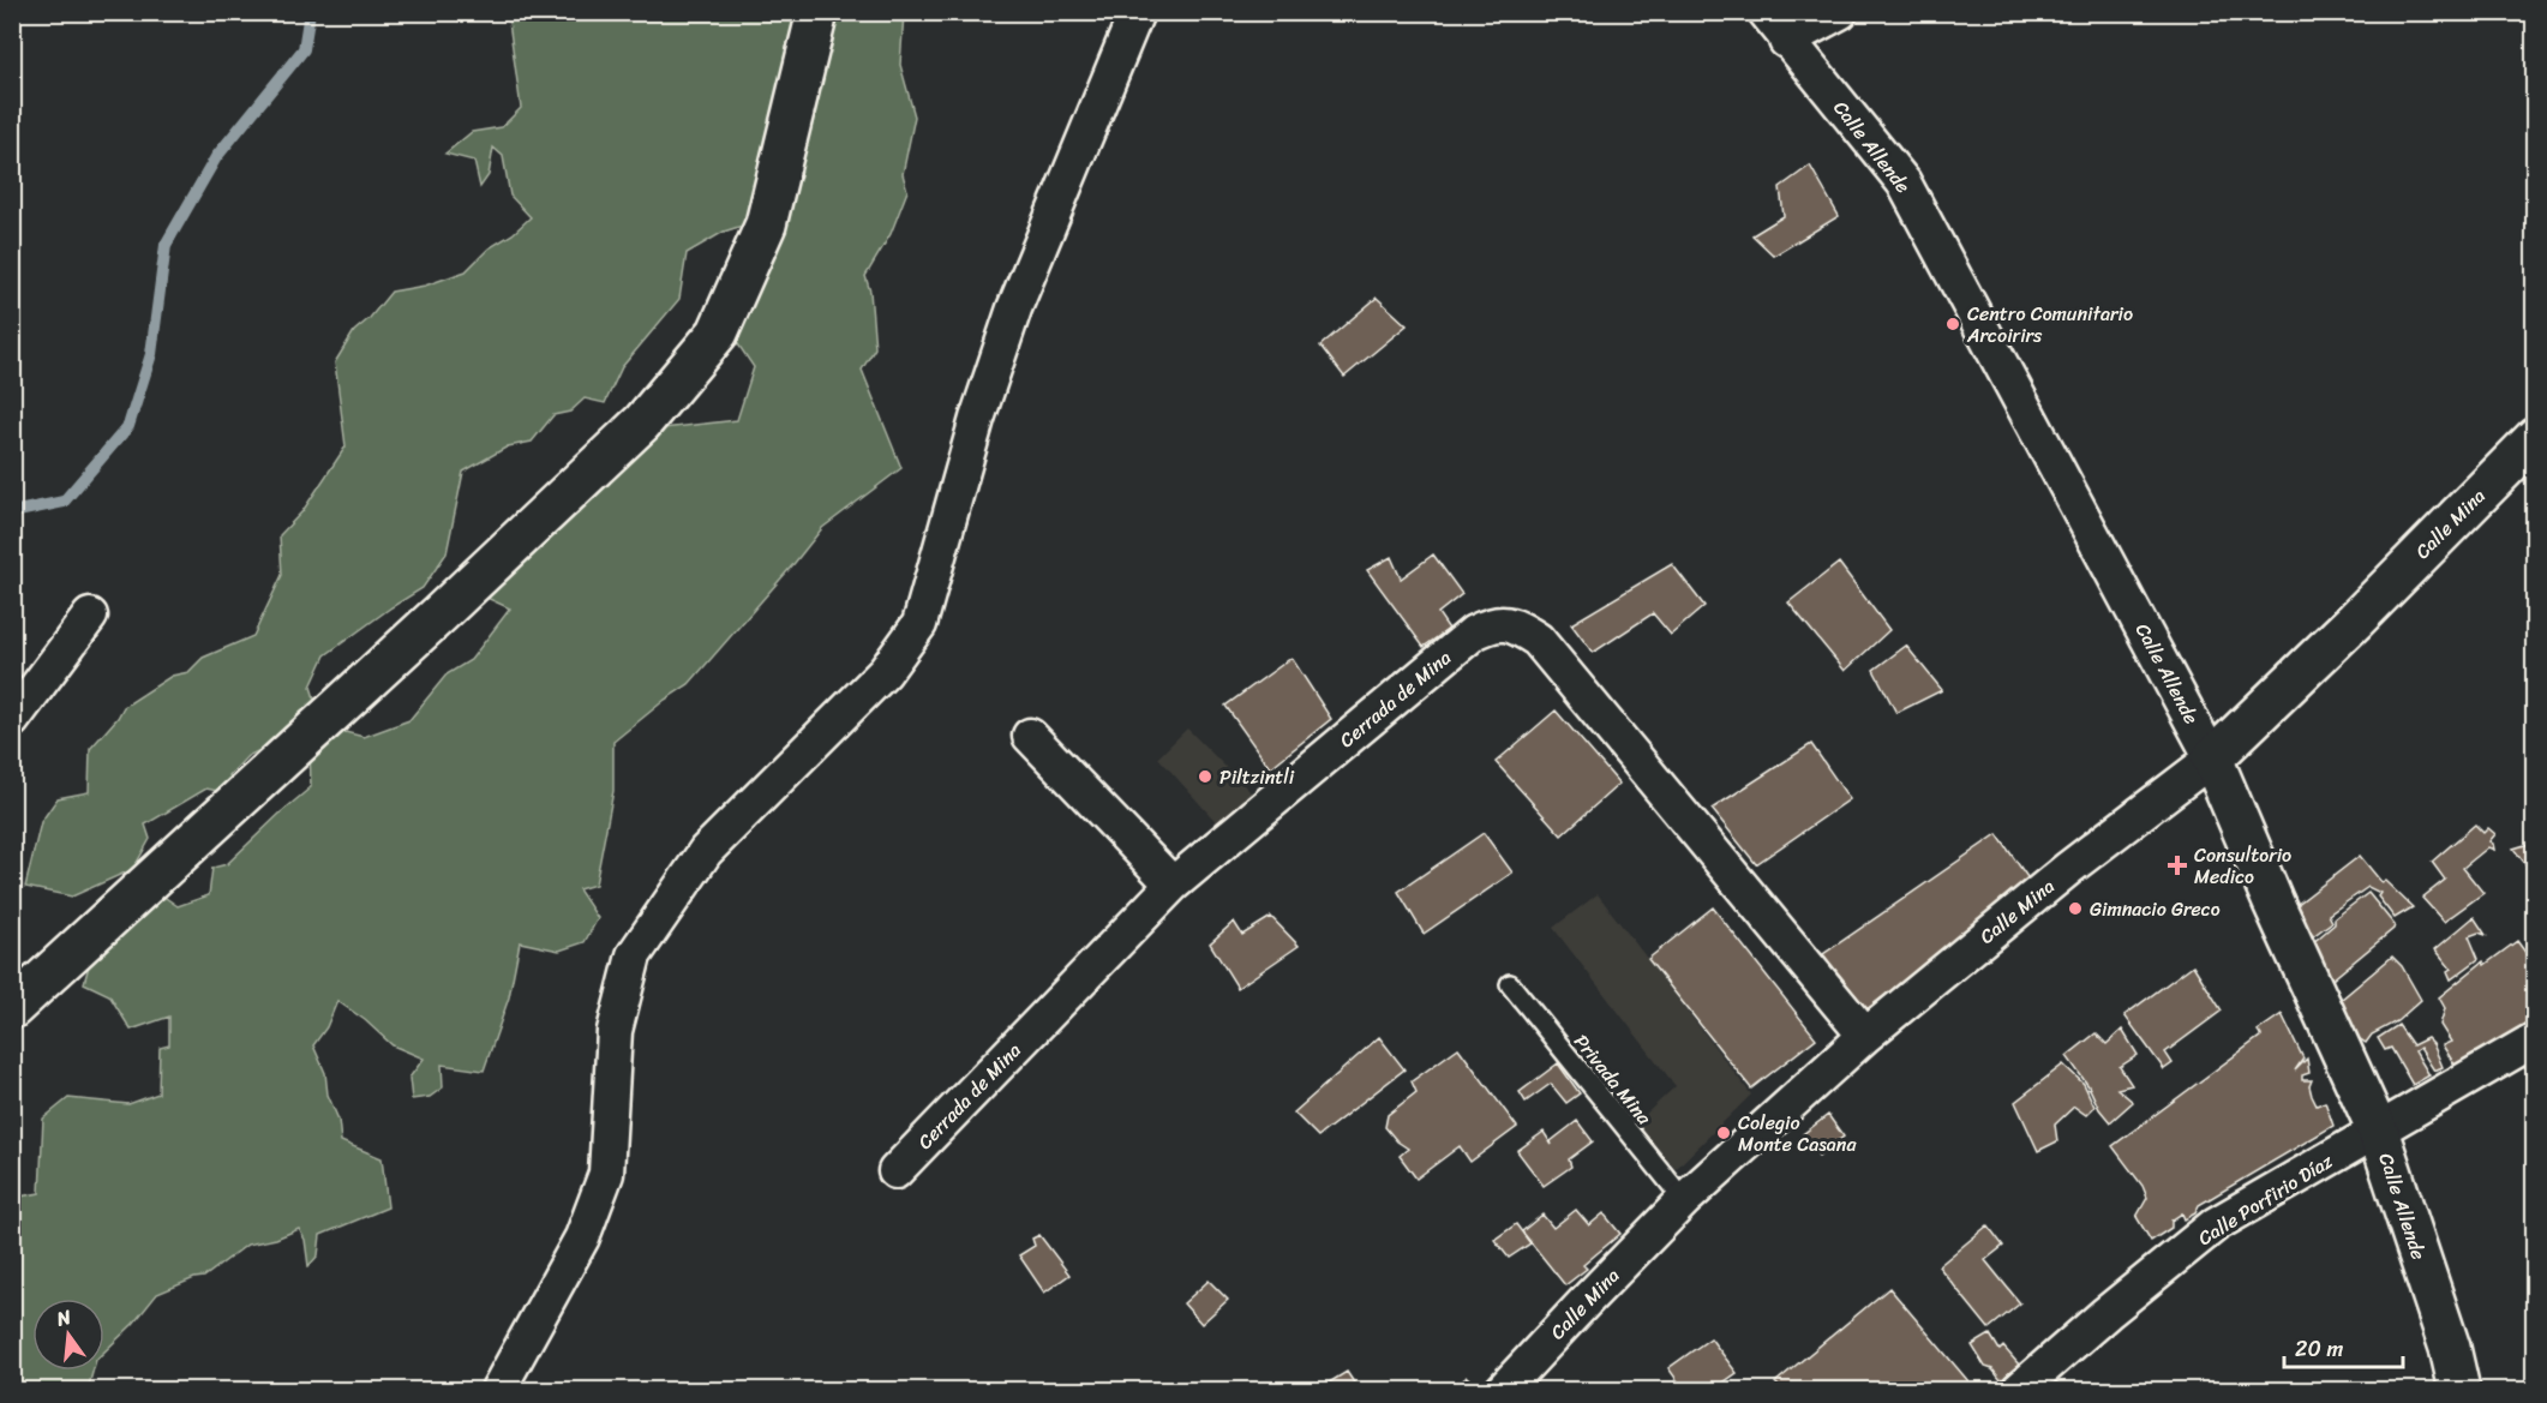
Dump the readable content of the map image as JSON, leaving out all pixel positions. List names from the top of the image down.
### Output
{
  "streets": {
    "street": [
      "Calle Allende",
      "Calle Mina",
      "Cerrada de Mina",
      "Calle Porfirio Díaz"
    ],
    "lane": ["Privada Mina"]
  },
  "crossings": [
    ["Calle Allende", "Calle Mina"],
    ["Calle Allende", "Calle Porfirio Díaz"],
    ["Calle Mina", "Cerrada de Mina"],
    ["Calle Mina", "Privada Mina"]
  ],
  "places": {
    "other": [
      "Centro Comunitario Arcoirirs",
      "Piltzintli",
      "Gimnacio Greco",
      "Colegio Monte Casana"
    ],
    "health": ["Consultorio Medico"]
  },
  "scale_bar": "20 m",
  "north": "top"
}
